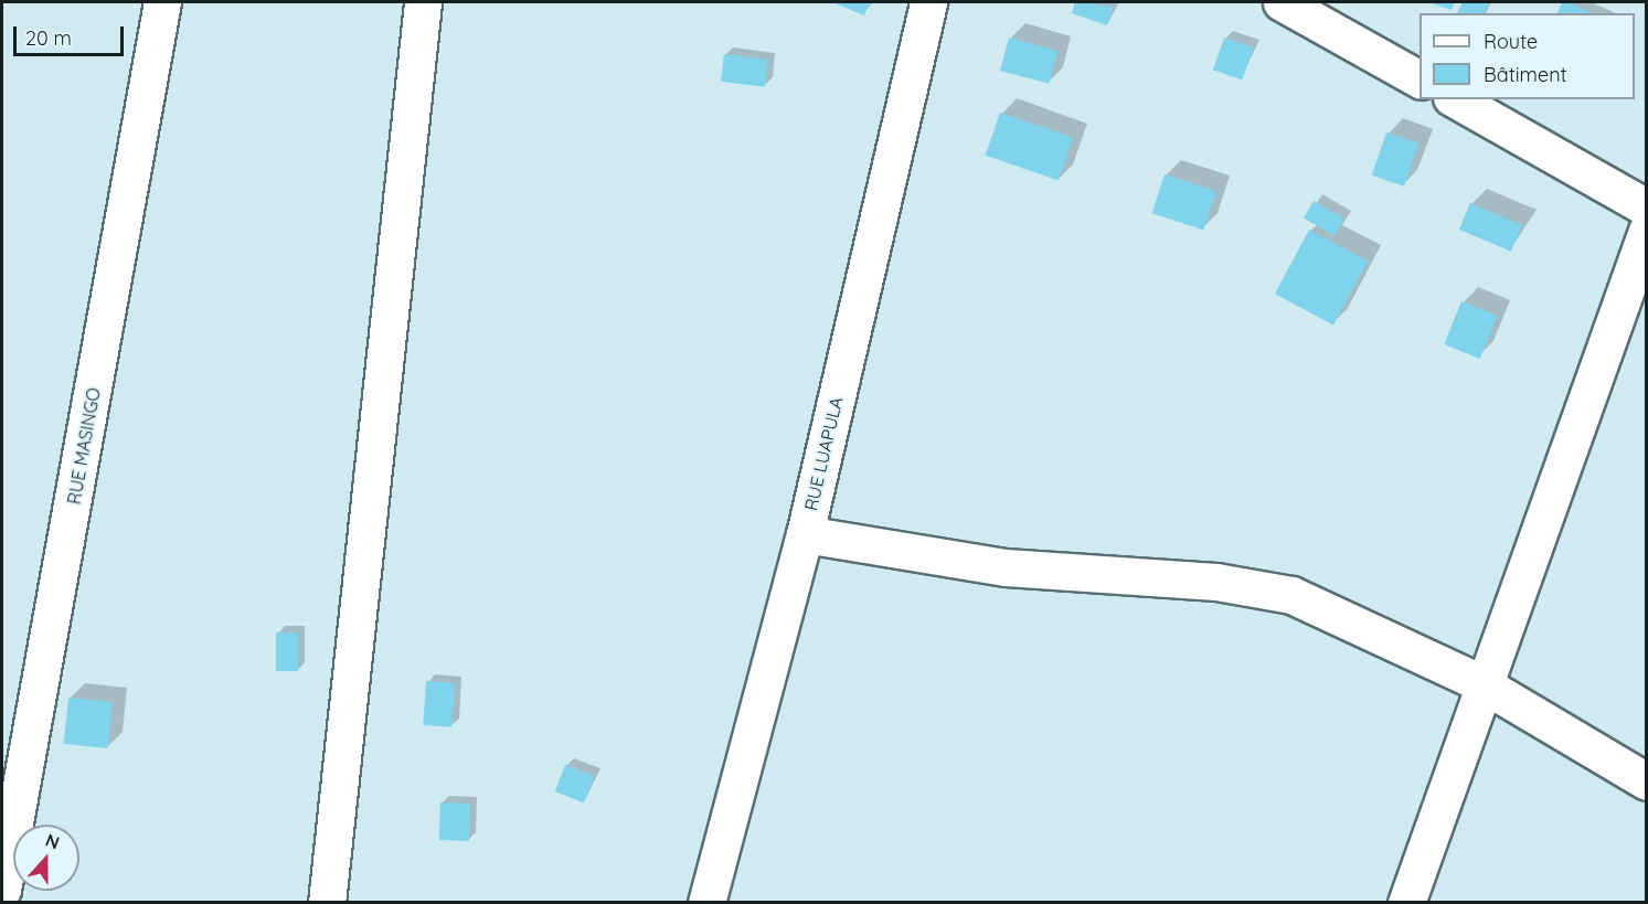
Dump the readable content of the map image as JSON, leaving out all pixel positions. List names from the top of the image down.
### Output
{
  "streets": {
    "street": ["RUE MASINGO", "RUE LUAPULA"]
  },
  "legend": ["Route", "Bâtiment"],
  "scale_bar": "20 m",
  "north": "top"
}
